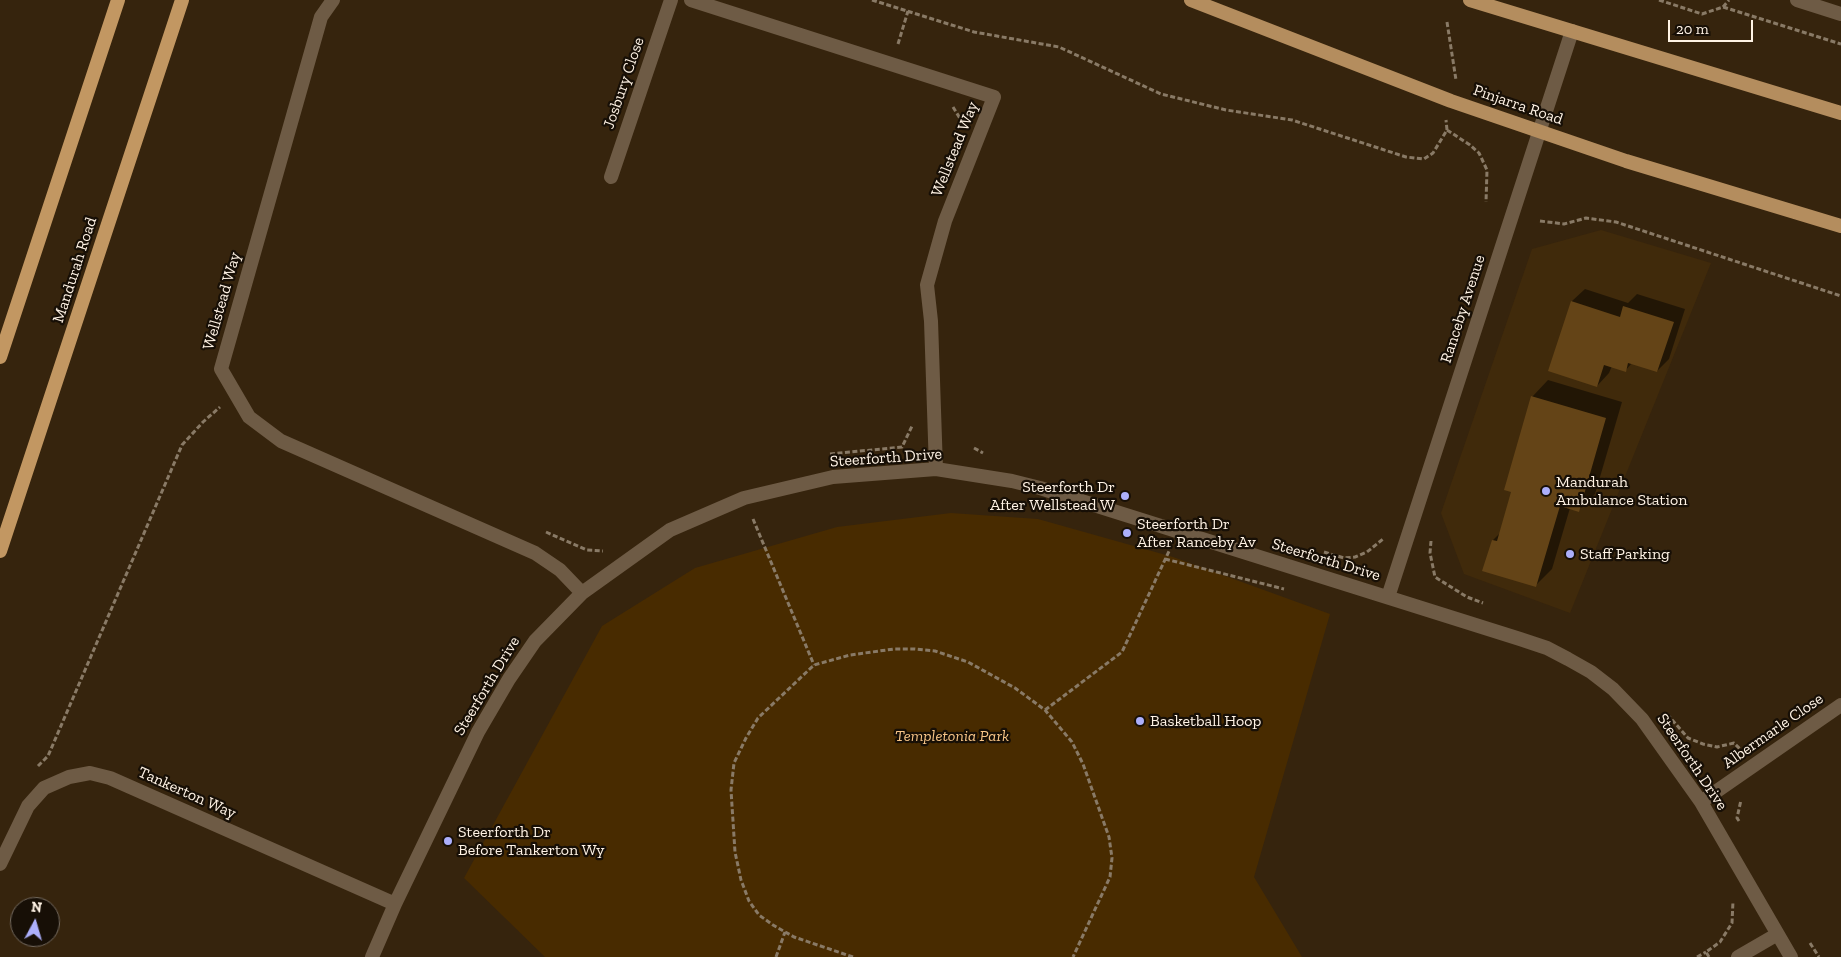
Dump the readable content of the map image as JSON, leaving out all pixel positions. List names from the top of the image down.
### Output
{
  "streets": {
    "highway": ["Mandurah Road"],
    "main road": ["Pinjarra Road"],
    "street": [
      "Josbury Close",
      "Wellstead Way",
      "Ranceby Avenue",
      "Steerforth Drive",
      "Albermarle Close",
      "Tankerton Way"
    ]
  },
  "crossings": [
    ["Pinjarra Road", "Ranceby Avenue"],
    ["Wellstead Way", "Steerforth Drive"],
    ["Ranceby Avenue", "Steerforth Drive"],
    ["Steerforth Drive", "Albermarle Close"],
    ["Steerforth Drive", "Tankerton Way"]
  ],
  "parks": ["Templetonia Park"],
  "places": [
    "Mandurah Ambulance Station",
    "Steerforth Dr After Wellstead W",
    "Steerforth Dr After Ranceby Av",
    "Staff Parking",
    "Basketball Hoop",
    "Steerforth Dr Before Tankerton Wy"
  ],
  "scale_bar": "20 m",
  "north": "top"
}
